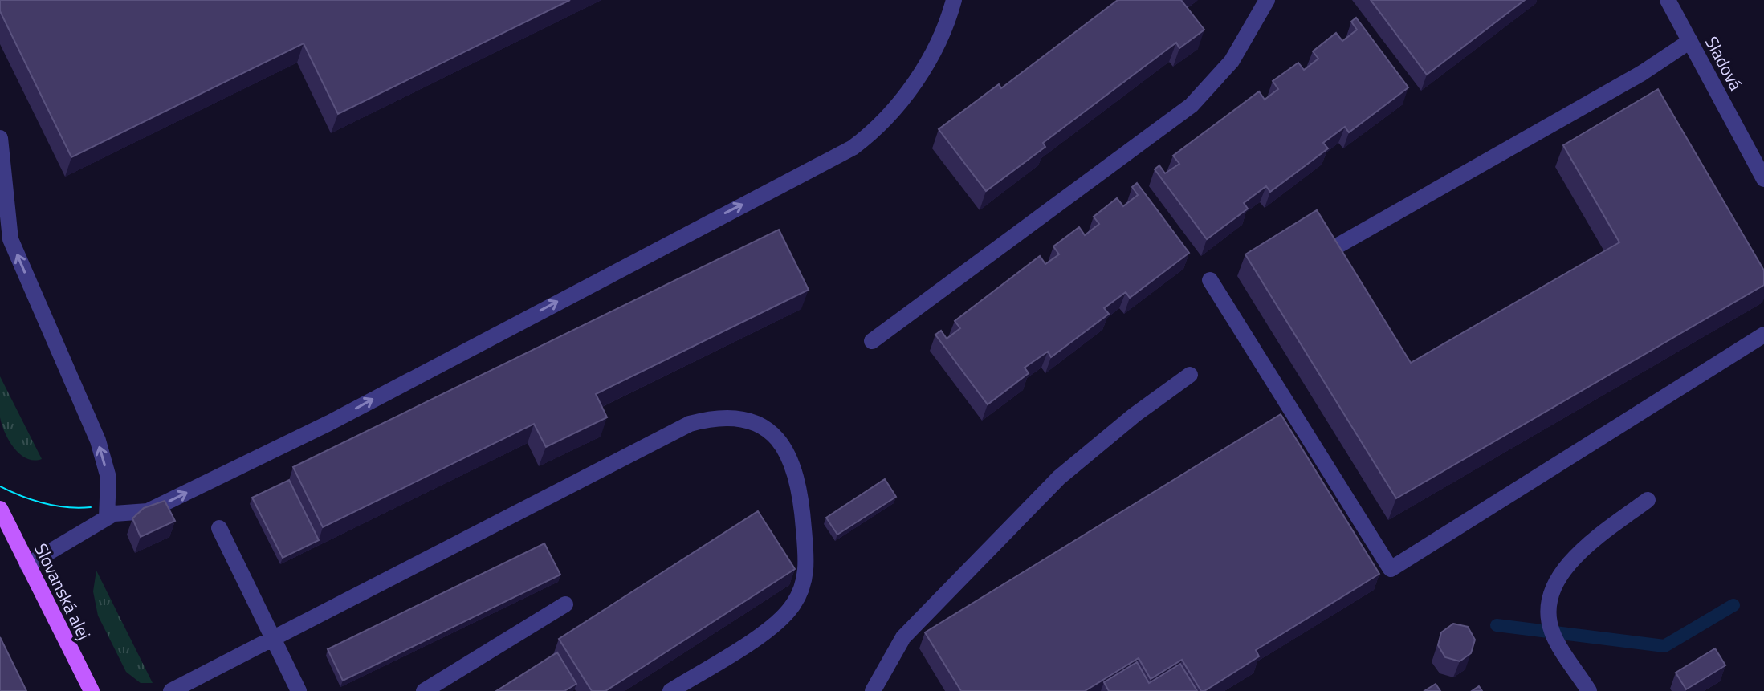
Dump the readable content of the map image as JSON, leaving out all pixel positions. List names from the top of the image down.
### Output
{
  "streets": {
    "main road": ["Slovanská alej"],
    "street": ["Sladová"]
  }
}
